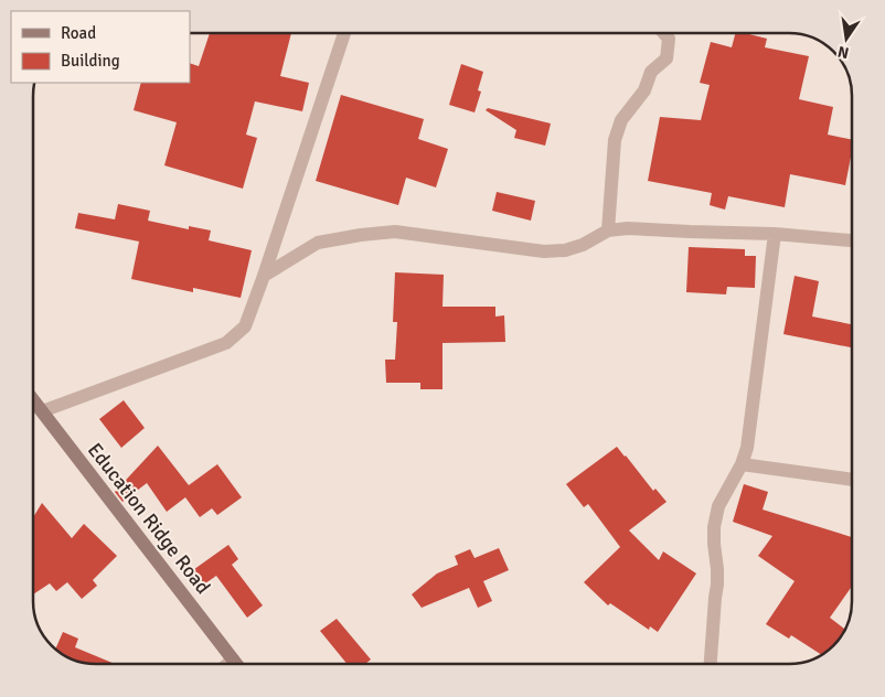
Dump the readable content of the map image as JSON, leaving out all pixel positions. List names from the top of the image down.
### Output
{
  "streets": {
    "main road": ["Education Ridge Road"]
  },
  "legend": ["Road", "Building"],
  "north": "bottom"
}
